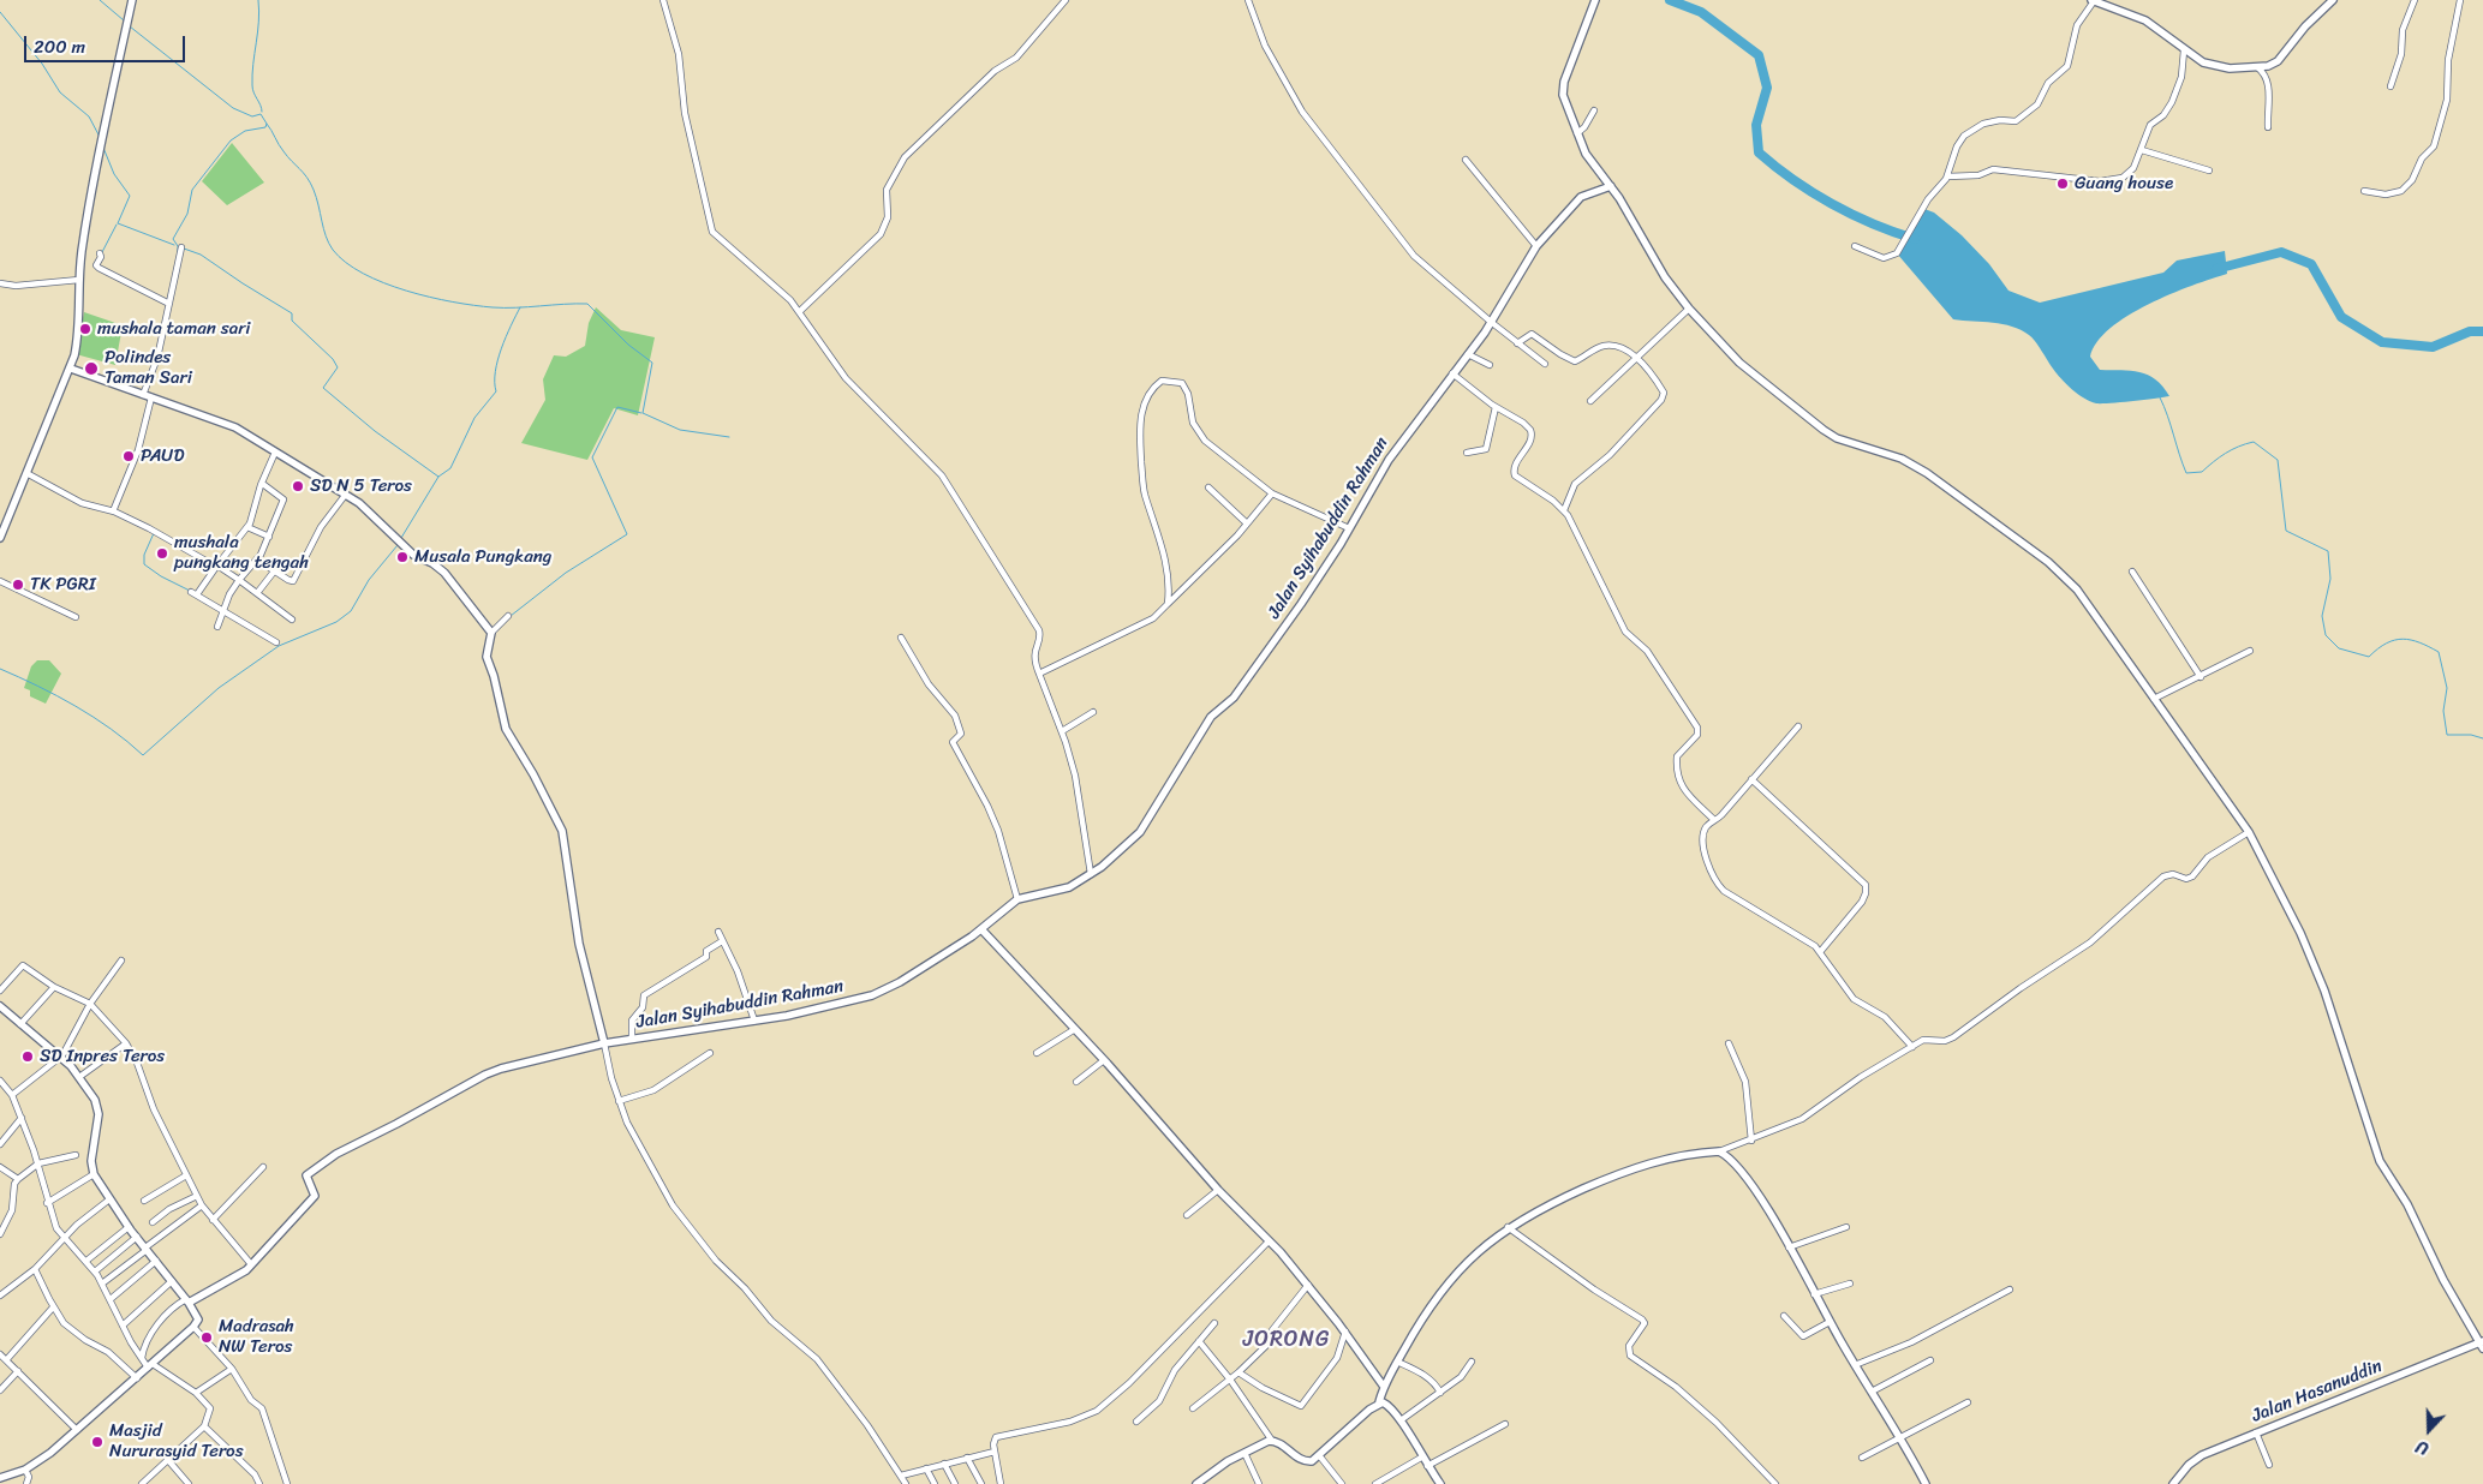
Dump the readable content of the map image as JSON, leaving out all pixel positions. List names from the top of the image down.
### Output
{
  "streets": {
    "street": ["Jalan Syihabuddin Rahman", "Jalan Hasanuddin"]
  },
  "districts": ["JORONG"],
  "places": [
    "Guang house",
    "mushala taman sari",
    "Polindes Taman Sari",
    "PAUD",
    "SD N 5 Teros",
    "mushala pungkang tengah",
    "Musala Pungkang",
    "TK PGRI",
    "SD Inpres Teros",
    "Madrasah NW Teros",
    "Masjid Nururasyid Teros"
  ],
  "scale_bar": "200 m",
  "north": "bottom"
}
